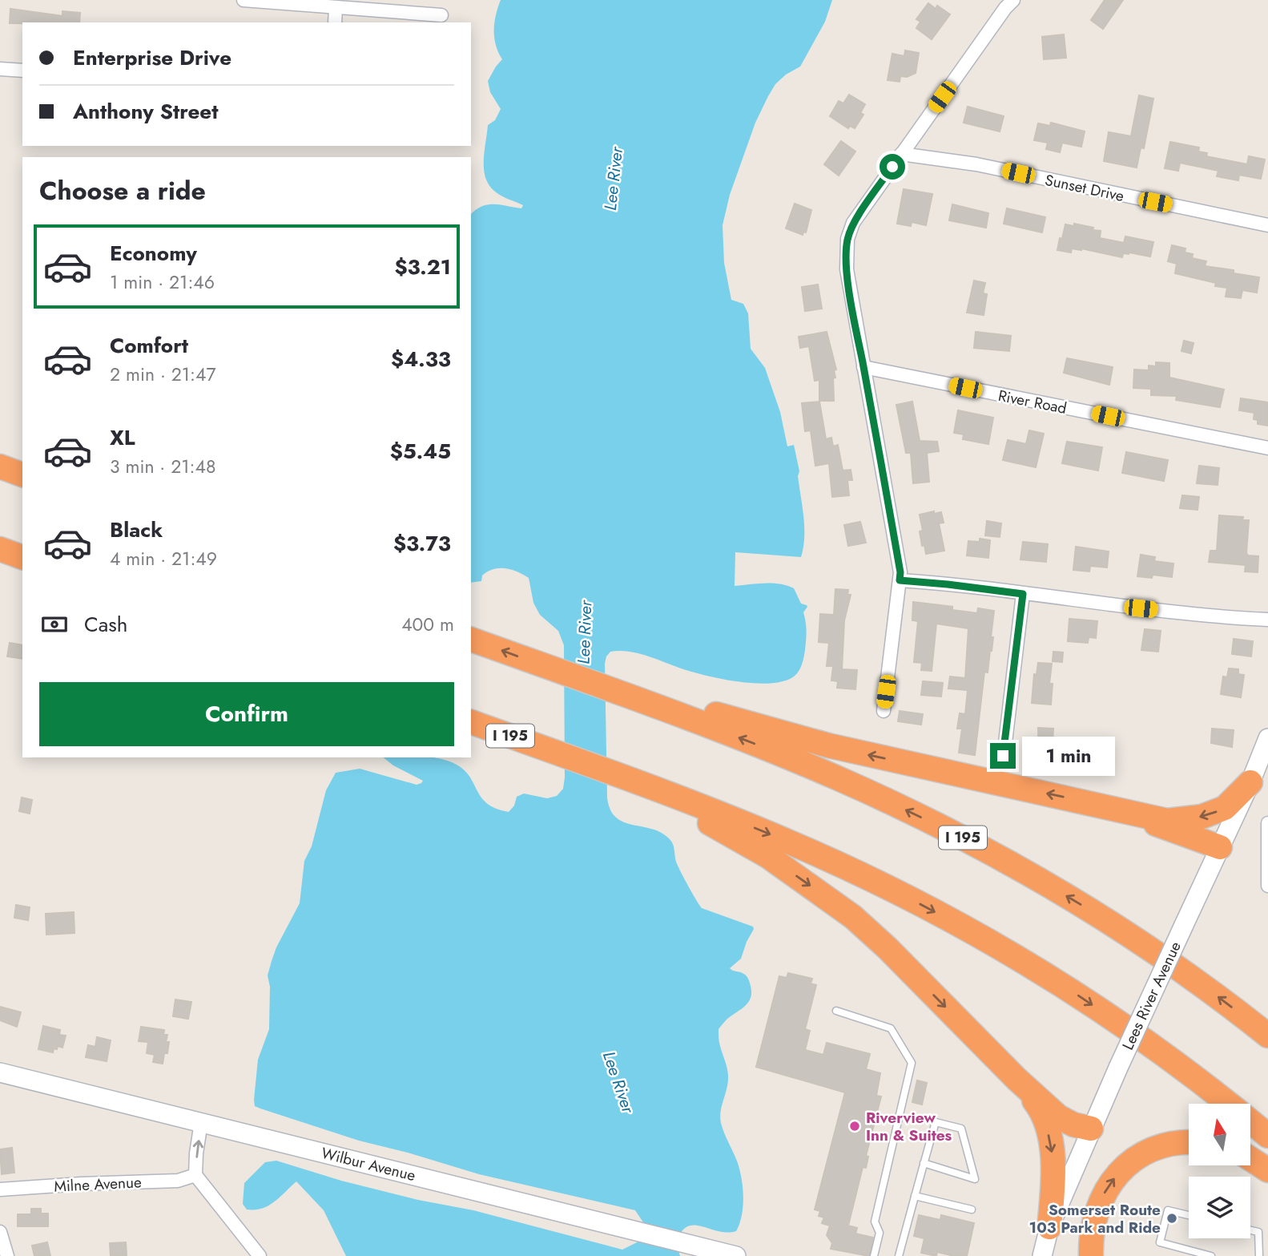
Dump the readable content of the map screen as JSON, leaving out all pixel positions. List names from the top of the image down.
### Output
{
  "streets": {
    "highway": ["I 195"],
    "main road": ["Lees River Avenue", "Wilbur Avenue"],
    "street": ["Sunset Drive", "River Road", "Milne Avenue"]
  },
  "water": ["Lee River"],
  "places": ["Riverview Inn & Suites", "Somerset Route 103 Park and Ride"],
  "north": "top",
  "page": {
    "banner": ["Enterprise Drive", "Anthony Street"],
    "heading": "Choose a ride",
    "list": [
      {
        "name": "Economy",
        "note": "1 min · 21:46",
        "value": "$3.21"
      },
      {
        "name": "Comfort",
        "note": "2 min · 21:47",
        "value": "$4.33"
      },
      {
        "name": "XL",
        "note": "3 min · 21:48",
        "value": "$5.45"
      },
      {
        "name": "Black",
        "note": "4 min · 21:49",
        "value": "$3.73"
      }
    ],
    "pay": ["Cash", "400 m"],
    "buttons": "Confirm",
    "bubble": "1 min"
  }
}
